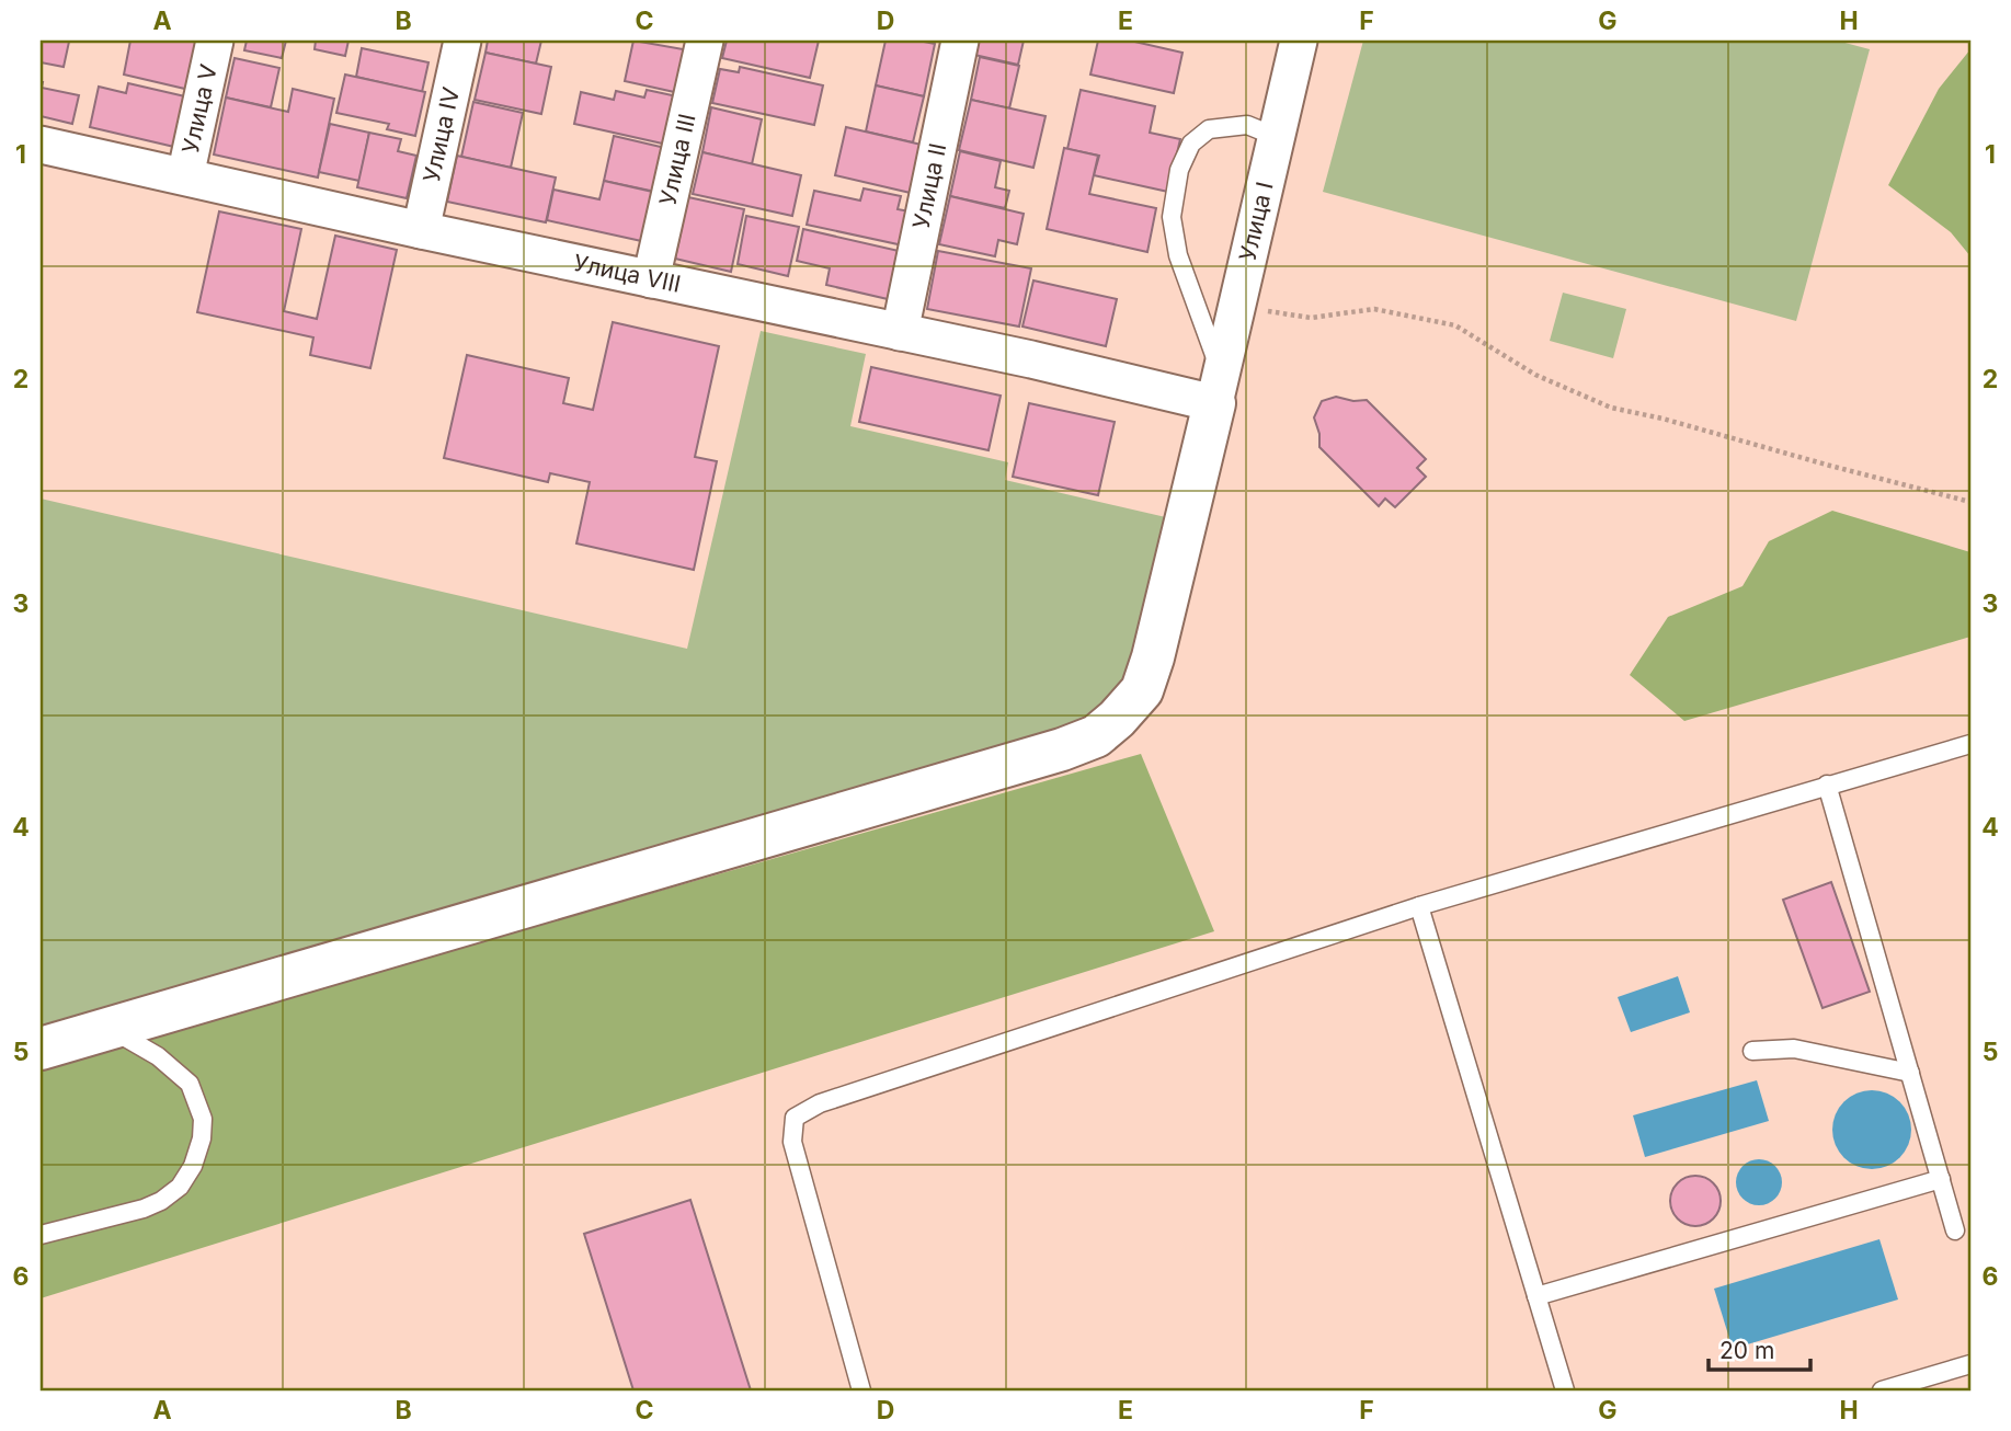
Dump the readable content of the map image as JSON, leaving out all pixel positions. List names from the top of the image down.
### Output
{
  "streets": {
    "street": [
      "Улица V",
      "Улица IV",
      "Улица III",
      "Улица II",
      "Улица I",
      "Улица VIII"
    ]
  },
  "crossings": [
    ["Улица V", "Улица VIII"],
    ["Улица IV", "Улица VIII"],
    ["Улица III", "Улица VIII"],
    ["Улица II", "Улица VIII"],
    ["Улица I", "Улица VIII"]
  ],
  "scale_bar": "20 m",
  "grid": {
    "columns": [
      "A",
      "B",
      "C",
      "D",
      "E",
      "F",
      "G",
      "H"
    ],
    "rows": [
      "1",
      "2",
      "3",
      "4",
      "5",
      "6"
    ]
  }
}
